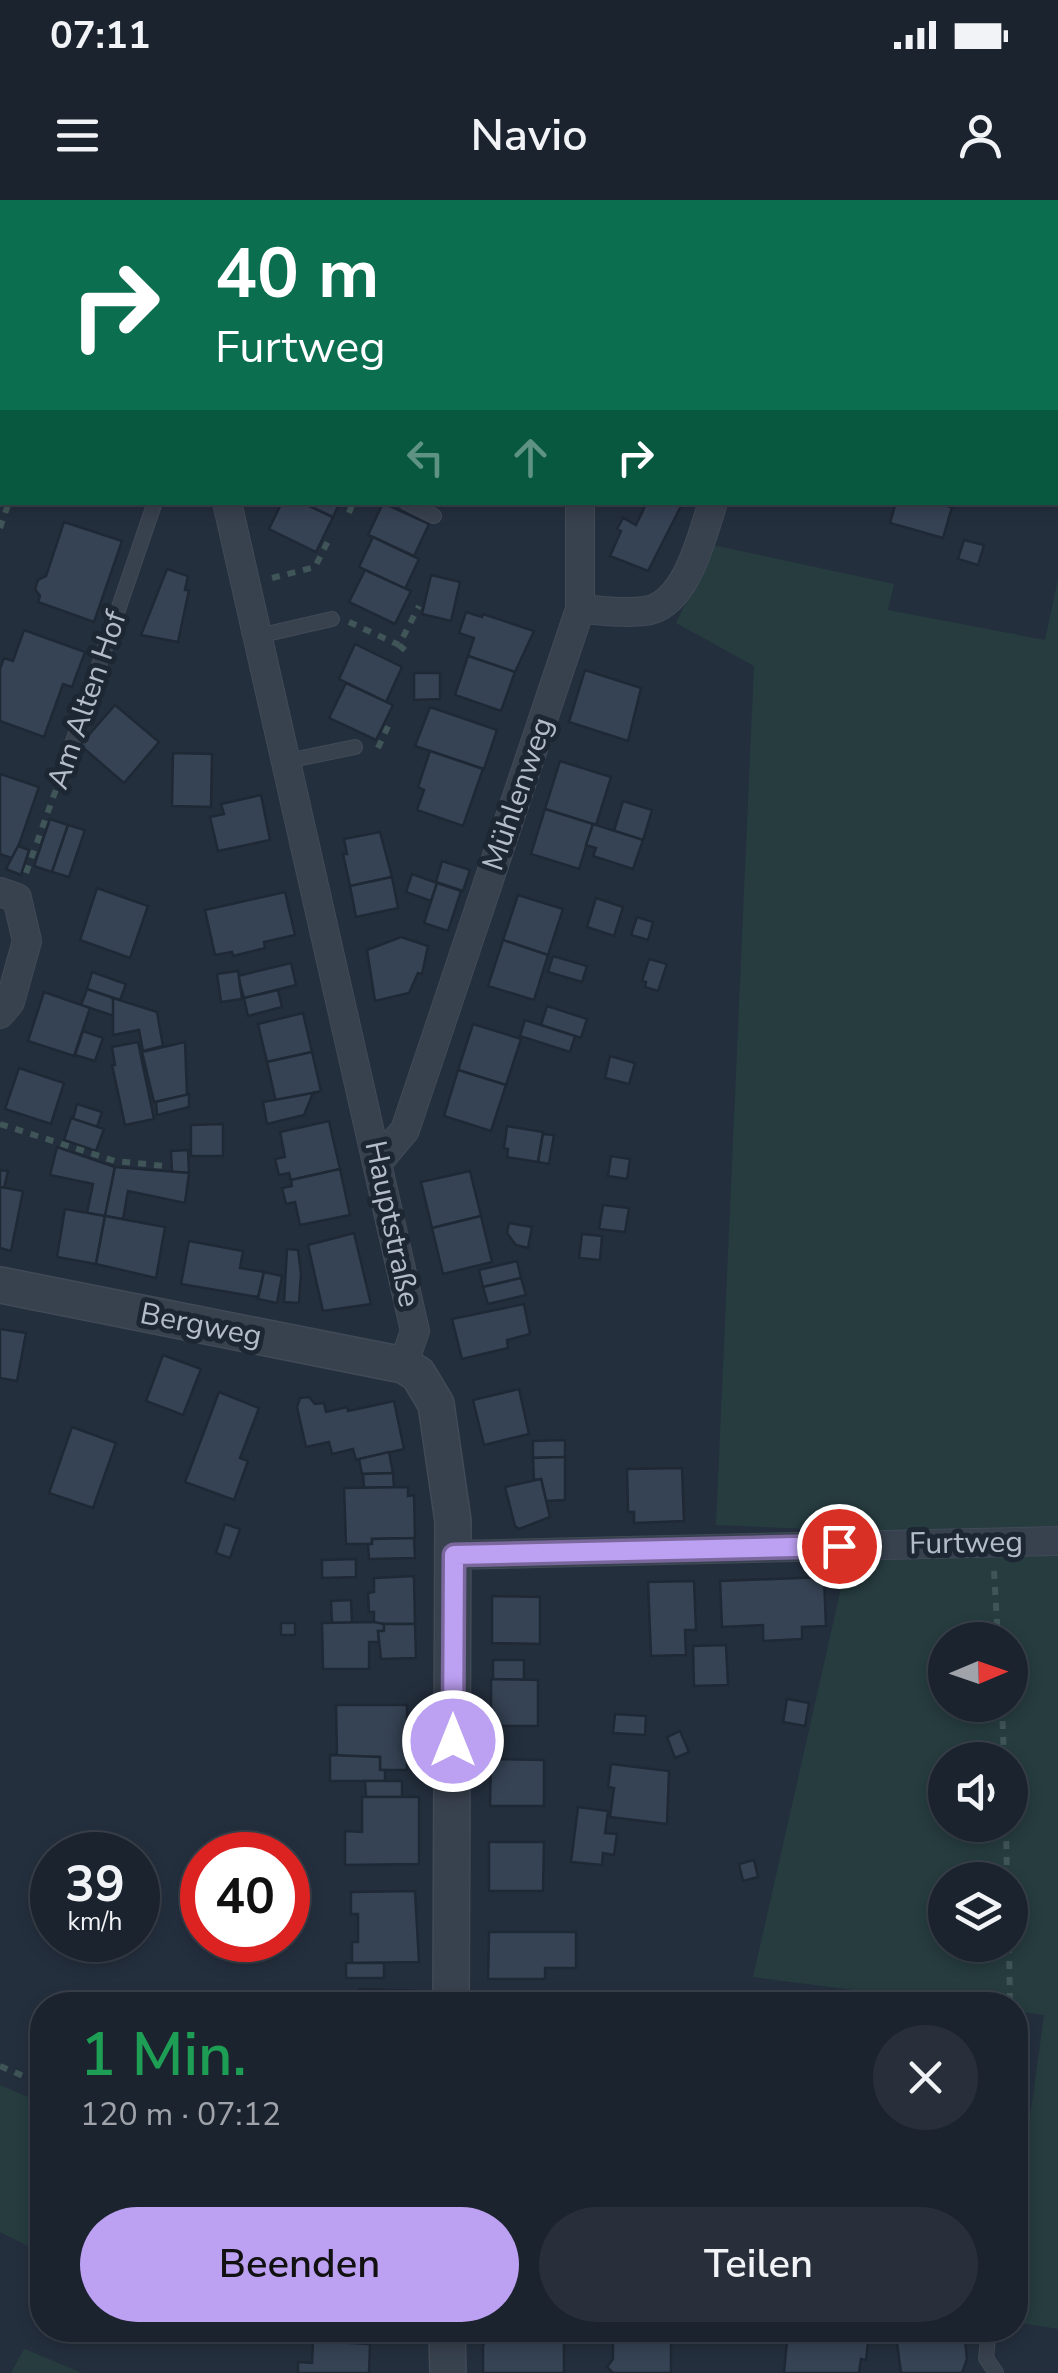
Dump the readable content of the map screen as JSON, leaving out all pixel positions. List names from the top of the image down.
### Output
{
  "streets": {
    "street": [
      "Mühlenweg",
      "Hauptstraße",
      "Bergweg",
      "Furtweg"
    ],
    "lane": ["Am Alten Hof"]
  },
  "crossings": [
    ["Mühlenweg", "Hauptstraße"],
    ["Hauptstraße", "Bergweg"]
  ],
  "north": "right",
  "page": {
    "status": "07:11",
    "header": "Navio",
    "turn": ["40 m", "Furtweg"],
    "speed": "39 km/h",
    "limit": "40",
    "heading": ["1 Min.", "120 m · 07:12"],
    "buttons": ["Beenden", "Teilen"]
  }
}
